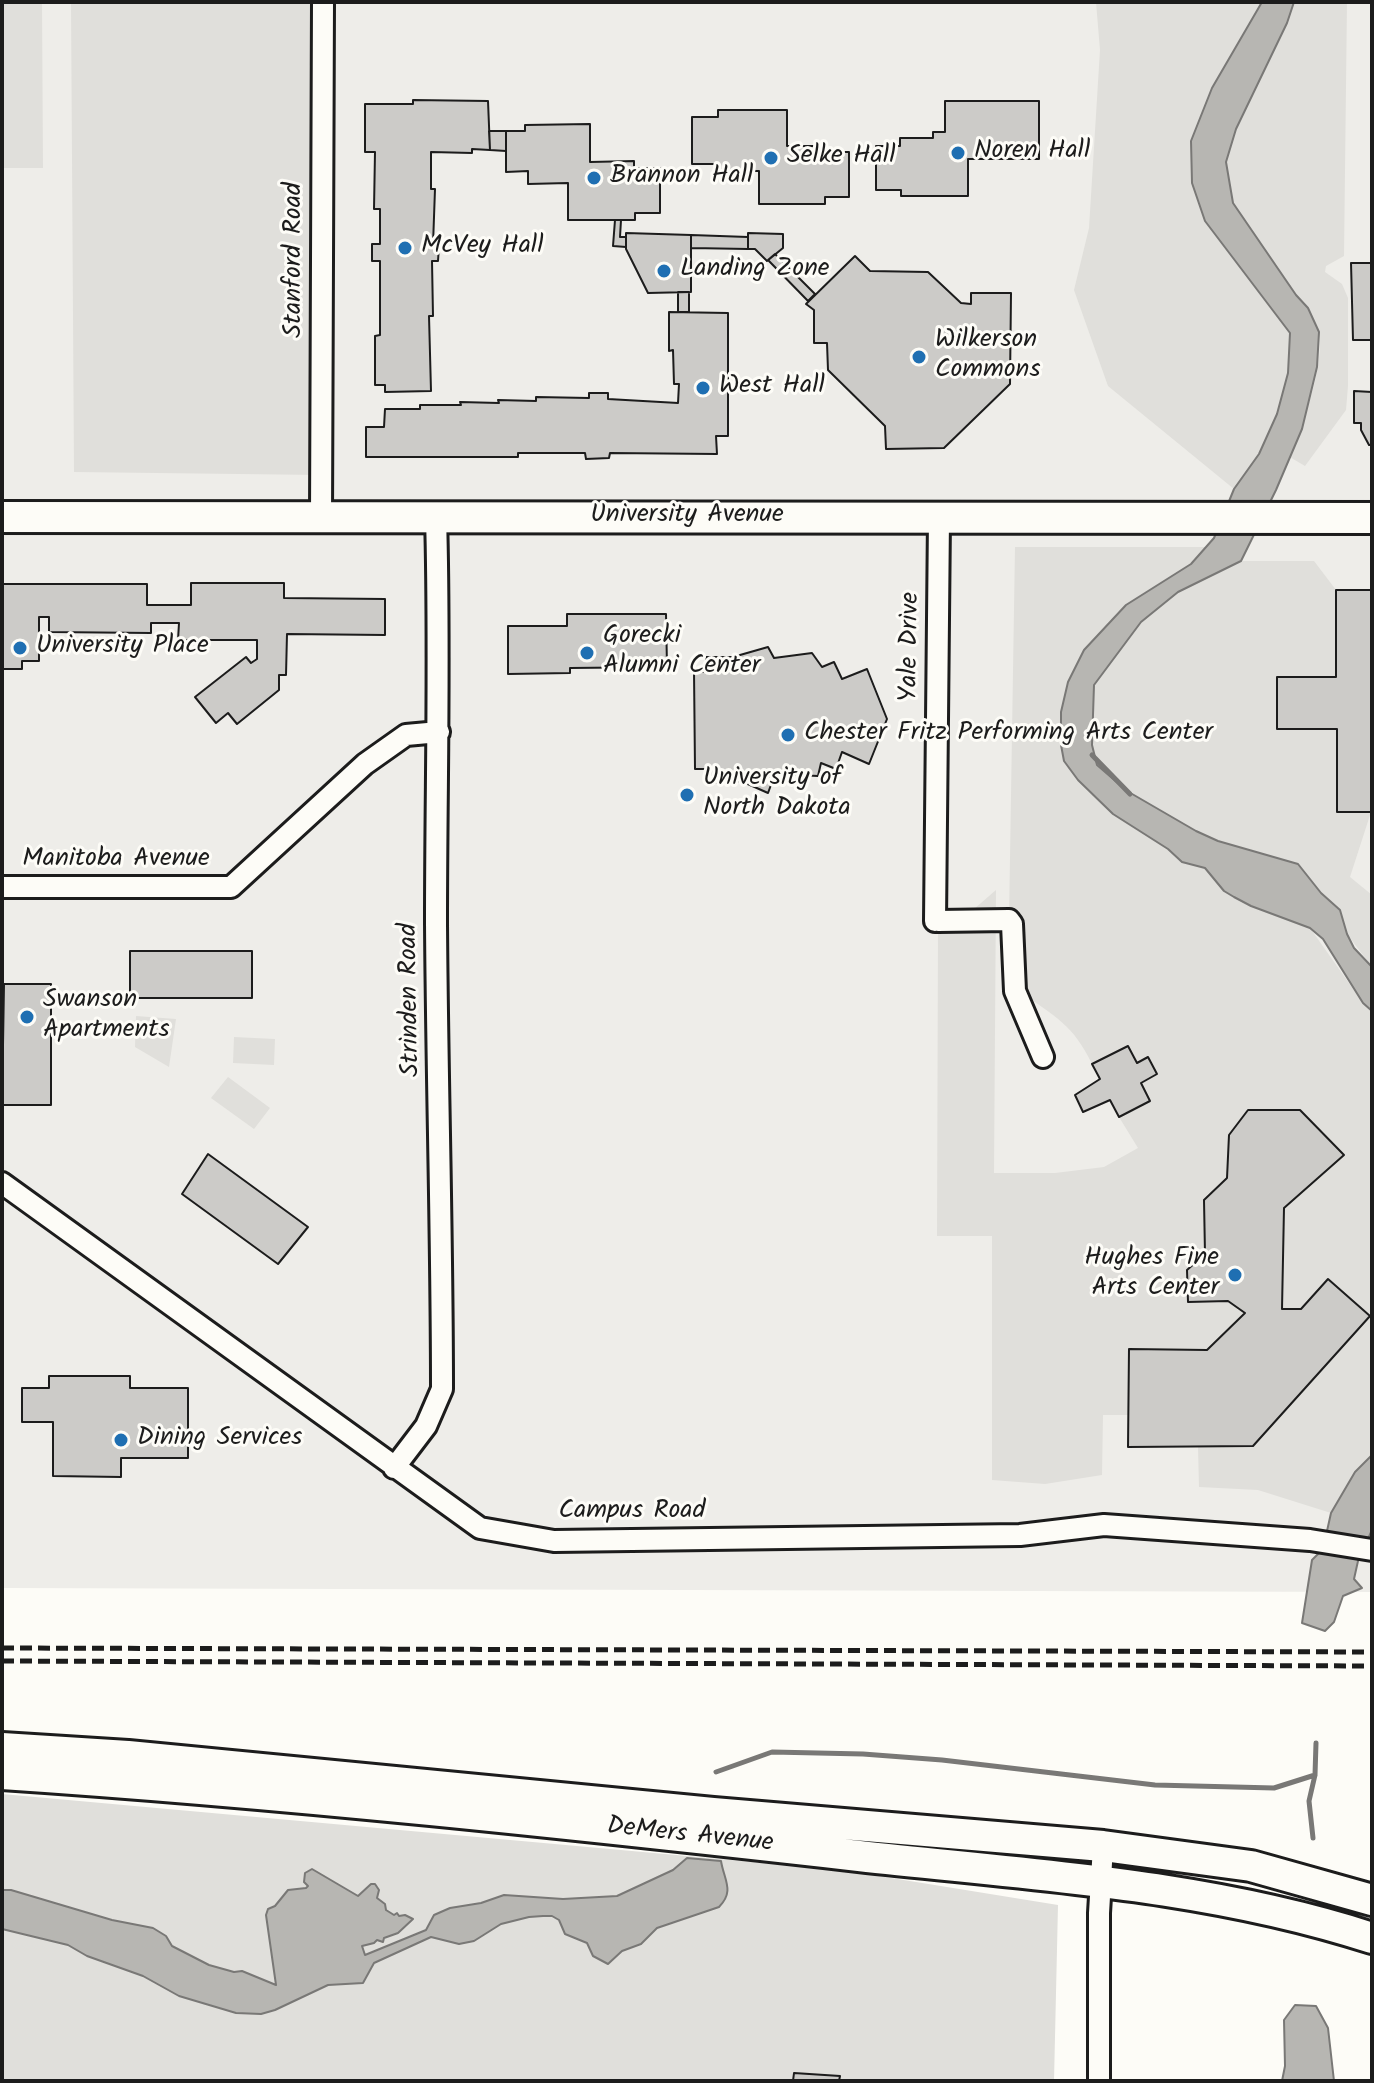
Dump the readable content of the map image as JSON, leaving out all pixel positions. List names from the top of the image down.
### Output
{
  "streets": {
    "main road": ["University Avenue", "DeMers Avenue"],
    "street": [
      "Stanford Road",
      "Yale Drive",
      "Manitoba Avenue",
      "Strinden Road",
      "Campus Road"
    ]
  },
  "crossings": [
    ["Stanford Road", "University Avenue"],
    ["University Avenue", "Yale Drive"],
    ["University Avenue", "Strinden Road"],
    ["Manitoba Avenue", "Strinden Road"],
    ["Strinden Road", "Campus Road"]
  ],
  "places": [
    "Noren Hall",
    "Selke Hall",
    "Brannon Hall",
    "McVey Hall",
    "Landing Zone",
    "Wilkerson Commons",
    "West Hall",
    "University Place",
    "Gorecki Alumni Center",
    "Chester Fritz Performing Arts Center",
    "University of North Dakota",
    "Swanson Apartments",
    "Hughes Fine Arts Center",
    "Dining Services"
  ]
}
